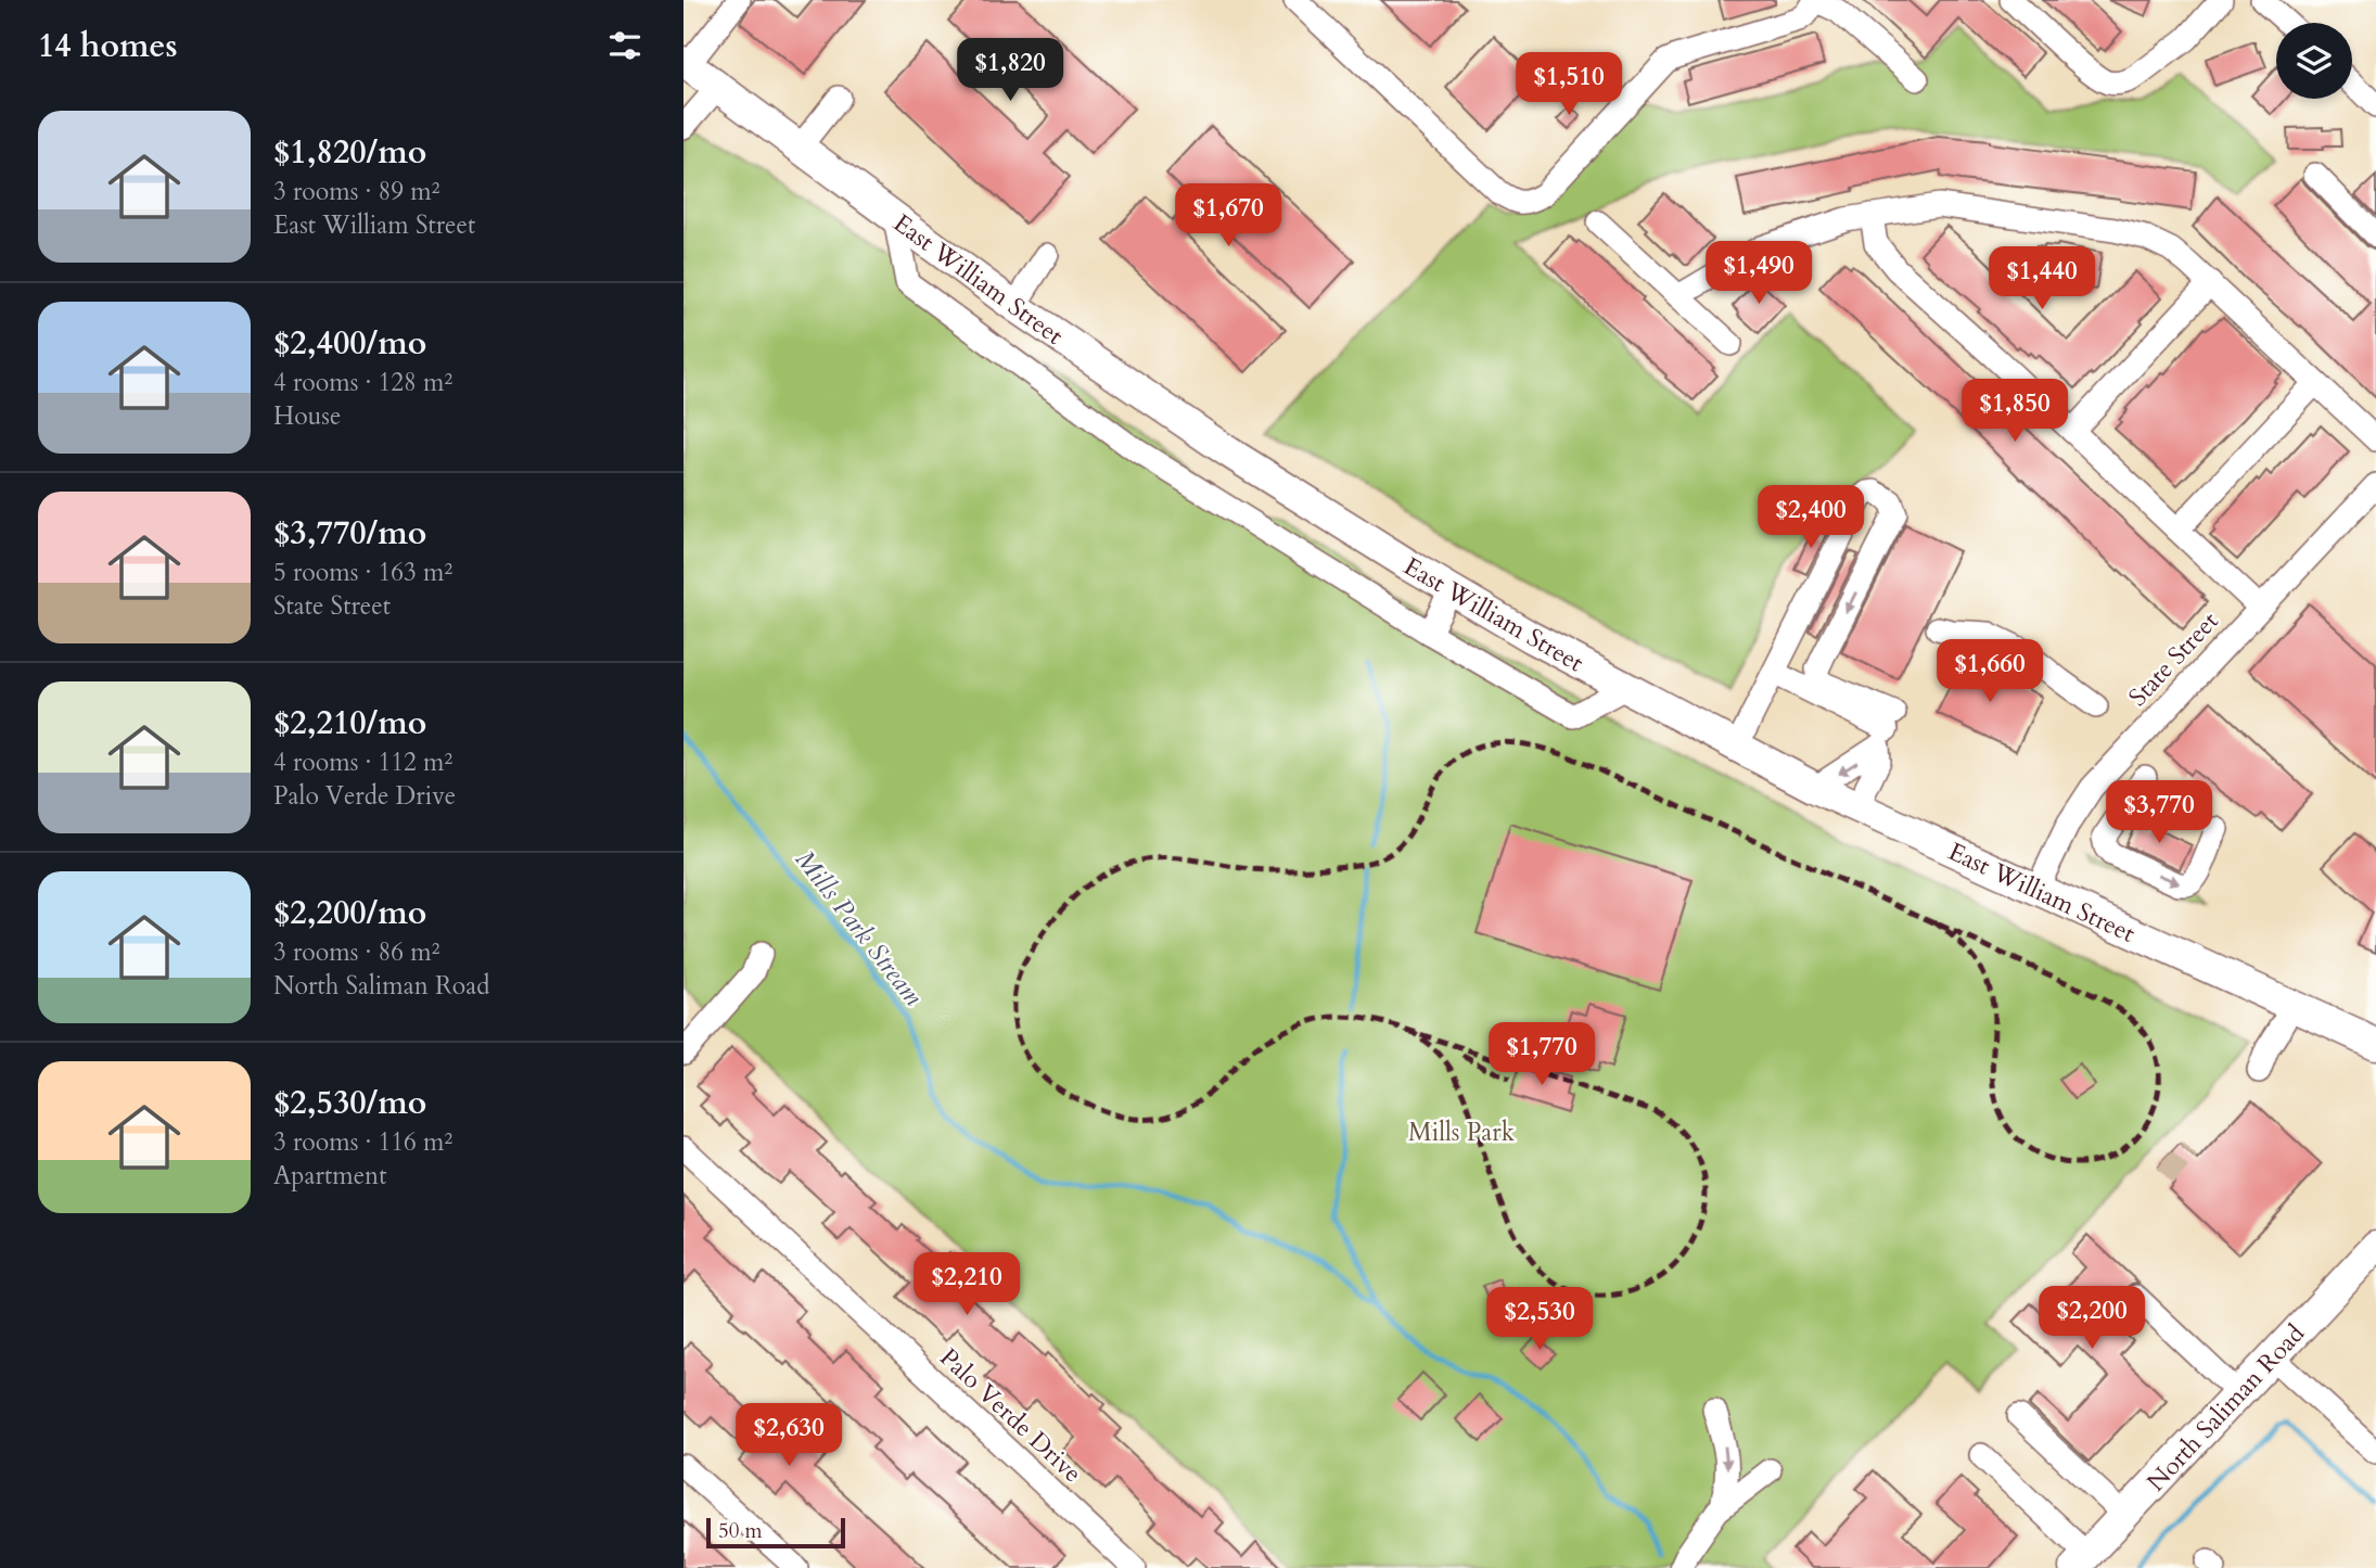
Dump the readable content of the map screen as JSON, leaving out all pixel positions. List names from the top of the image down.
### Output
{
  "streets": {
    "main road": ["East William Street", "North Saliman Road"],
    "street": ["State Street", "Palo Verde Drive"]
  },
  "crossings": [
    ["East William Street", "State Street"]
  ],
  "water": ["Mills Park Stream"],
  "parks": ["Mills Park"],
  "scale_bar": "50 m",
  "page": {
    "heading": "14 homes",
    "price": [
      "$1,820",
      "$1,510",
      "$1,670",
      "$1,490",
      "$1,440",
      "$1,850",
      "$2,400",
      "$1,660",
      "$3,770",
      "$1,770",
      "$2,210",
      "$2,200",
      "$2,530",
      "$2,630"
    ],
    "list": [
      {
        "name": "$1,820/mo",
        "note": "3 rooms · 89 m² · East William Street"
      },
      {
        "name": "$2,400/mo",
        "note": "4 rooms · 128 m² · House"
      },
      {
        "name": "$3,770/mo",
        "note": "5 rooms · 163 m² · State Street"
      },
      {
        "name": "$2,210/mo",
        "note": "4 rooms · 112 m² · Palo Verde Drive"
      },
      {
        "name": "$2,200/mo",
        "note": "3 rooms · 86 m² · North Saliman Road"
      },
      {
        "name": "$2,530/mo",
        "note": "3 rooms · 116 m² · Apartment"
      }
    ],
    "scale": "50 m"
  }
}
